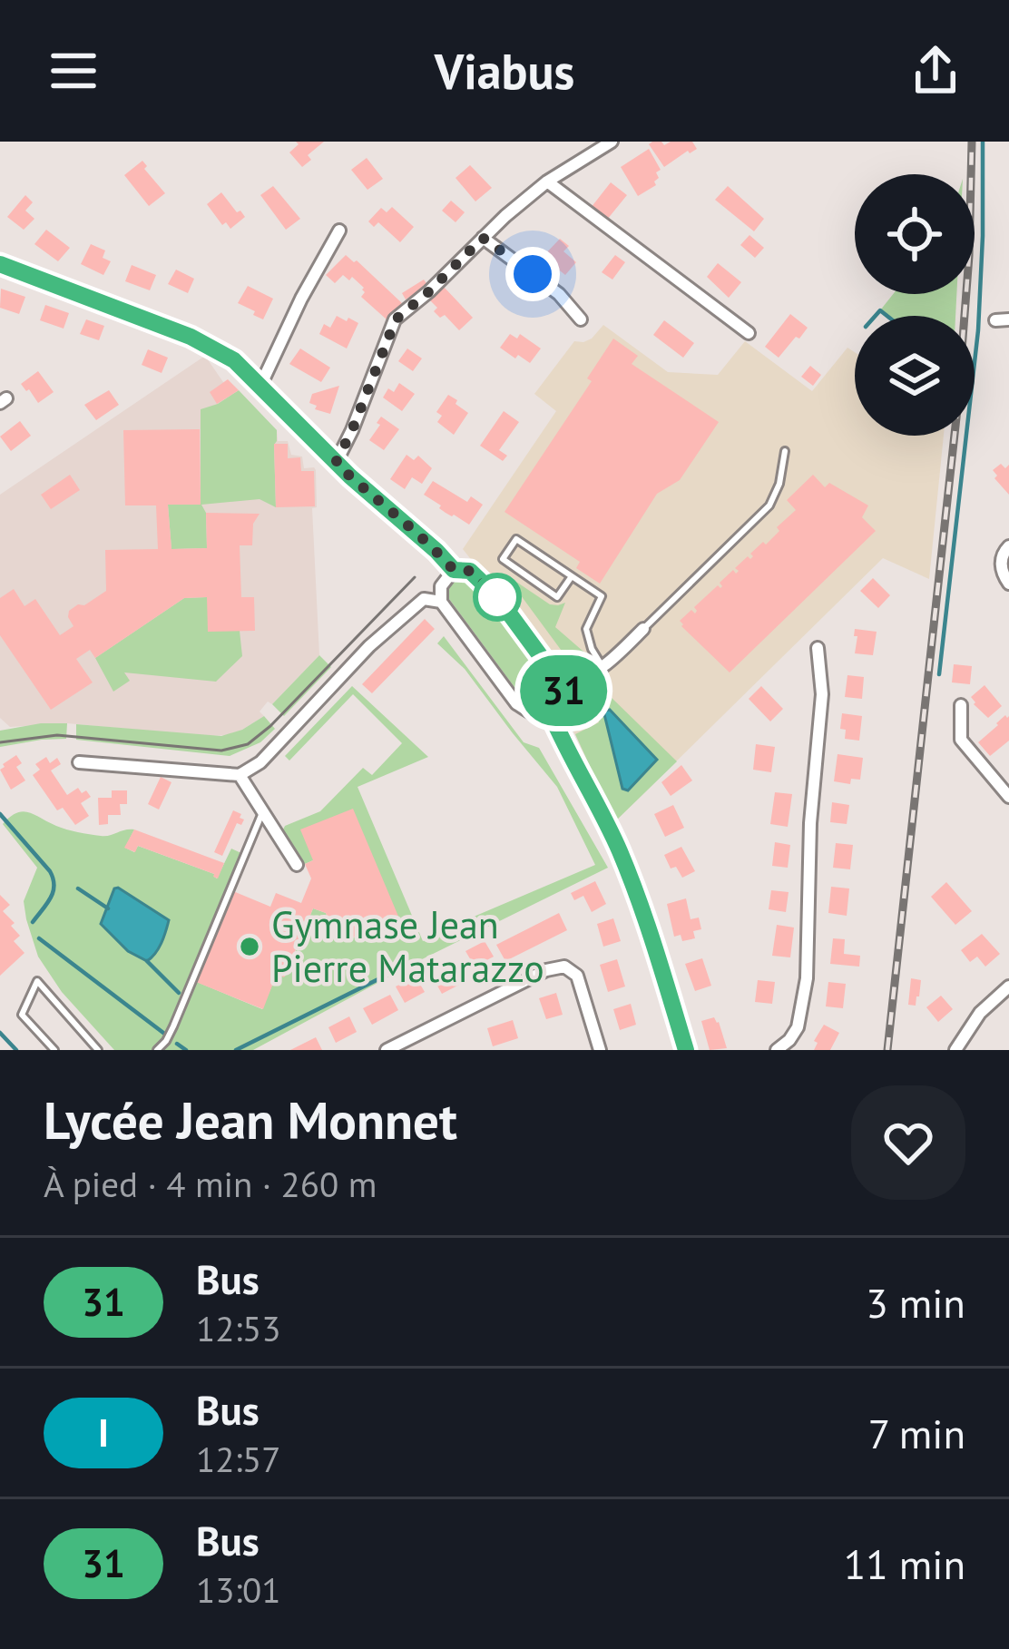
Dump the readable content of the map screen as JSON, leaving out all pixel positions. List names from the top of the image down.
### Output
{
  "places": ["Gymnase Jean Pierre Matarazzo"],
  "lines": ["bus line 31"],
  "page": {
    "header": "Viabus",
    "on_map": "31",
    "heading": ["Lycée Jean Monnet", "À pied · 4 min · 260 m"],
    "list": [
      {
        "mark": "31",
        "name": "Bus",
        "note": "12:53",
        "value": "3 min"
      },
      {
        "mark": "I",
        "name": "Bus",
        "note": "12:57",
        "value": "7 min"
      },
      {
        "mark": "31",
        "name": "Bus",
        "note": "13:01",
        "value": "11 min"
      }
    ]
  }
}
